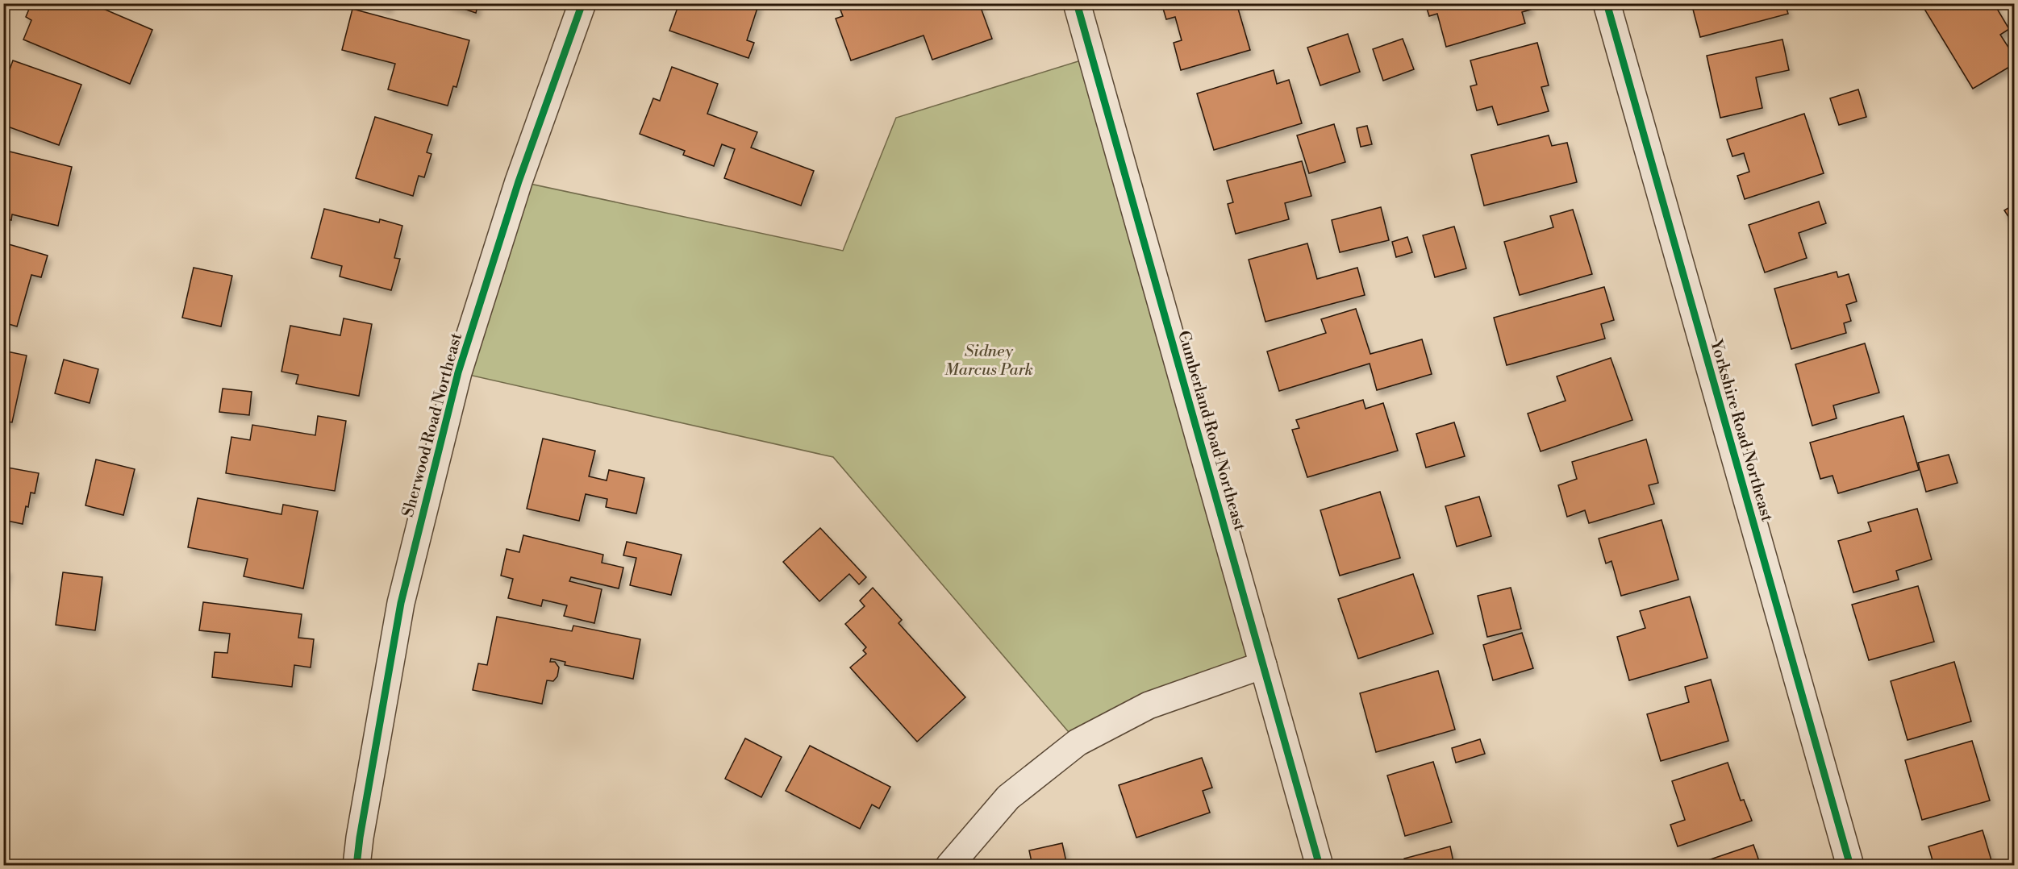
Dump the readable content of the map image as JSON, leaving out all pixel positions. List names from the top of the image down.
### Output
{
  "streets": {
    "street": ["Sherwood Road Northeast", "Cumberland Road Northeast", "Yorkshire Road Northeast"]
  },
  "parks": ["Sidney Marcus Park"]
}
